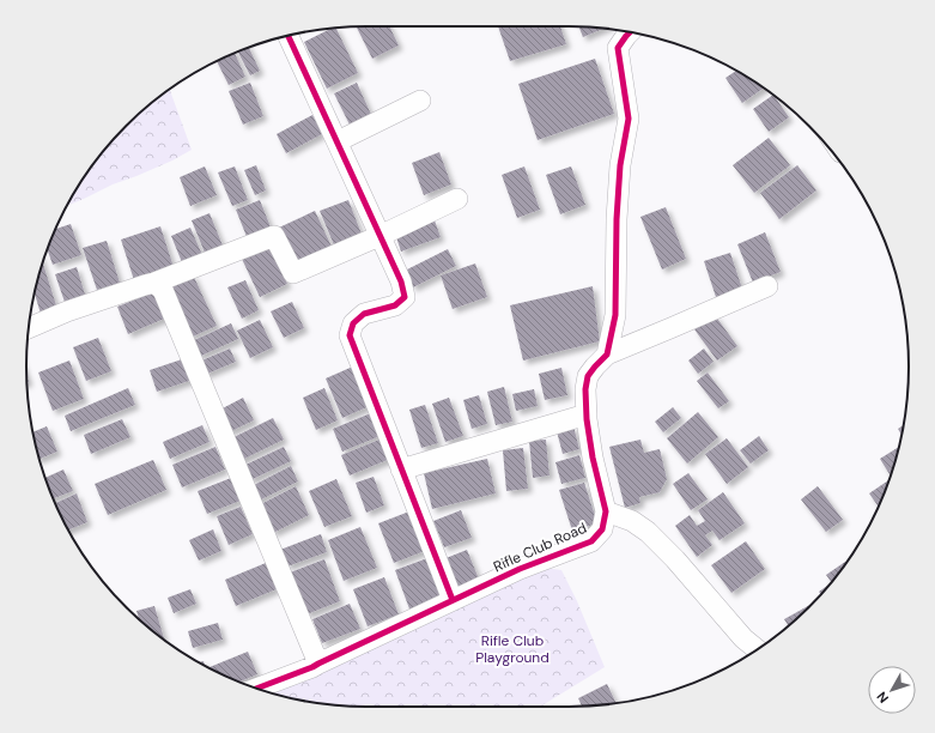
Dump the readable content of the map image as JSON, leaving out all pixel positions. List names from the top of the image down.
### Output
{
  "streets": {
    "street": ["Rifle Club Road"]
  },
  "parks": ["Rifle Club Playground"],
  "north": "bottom left"
}
